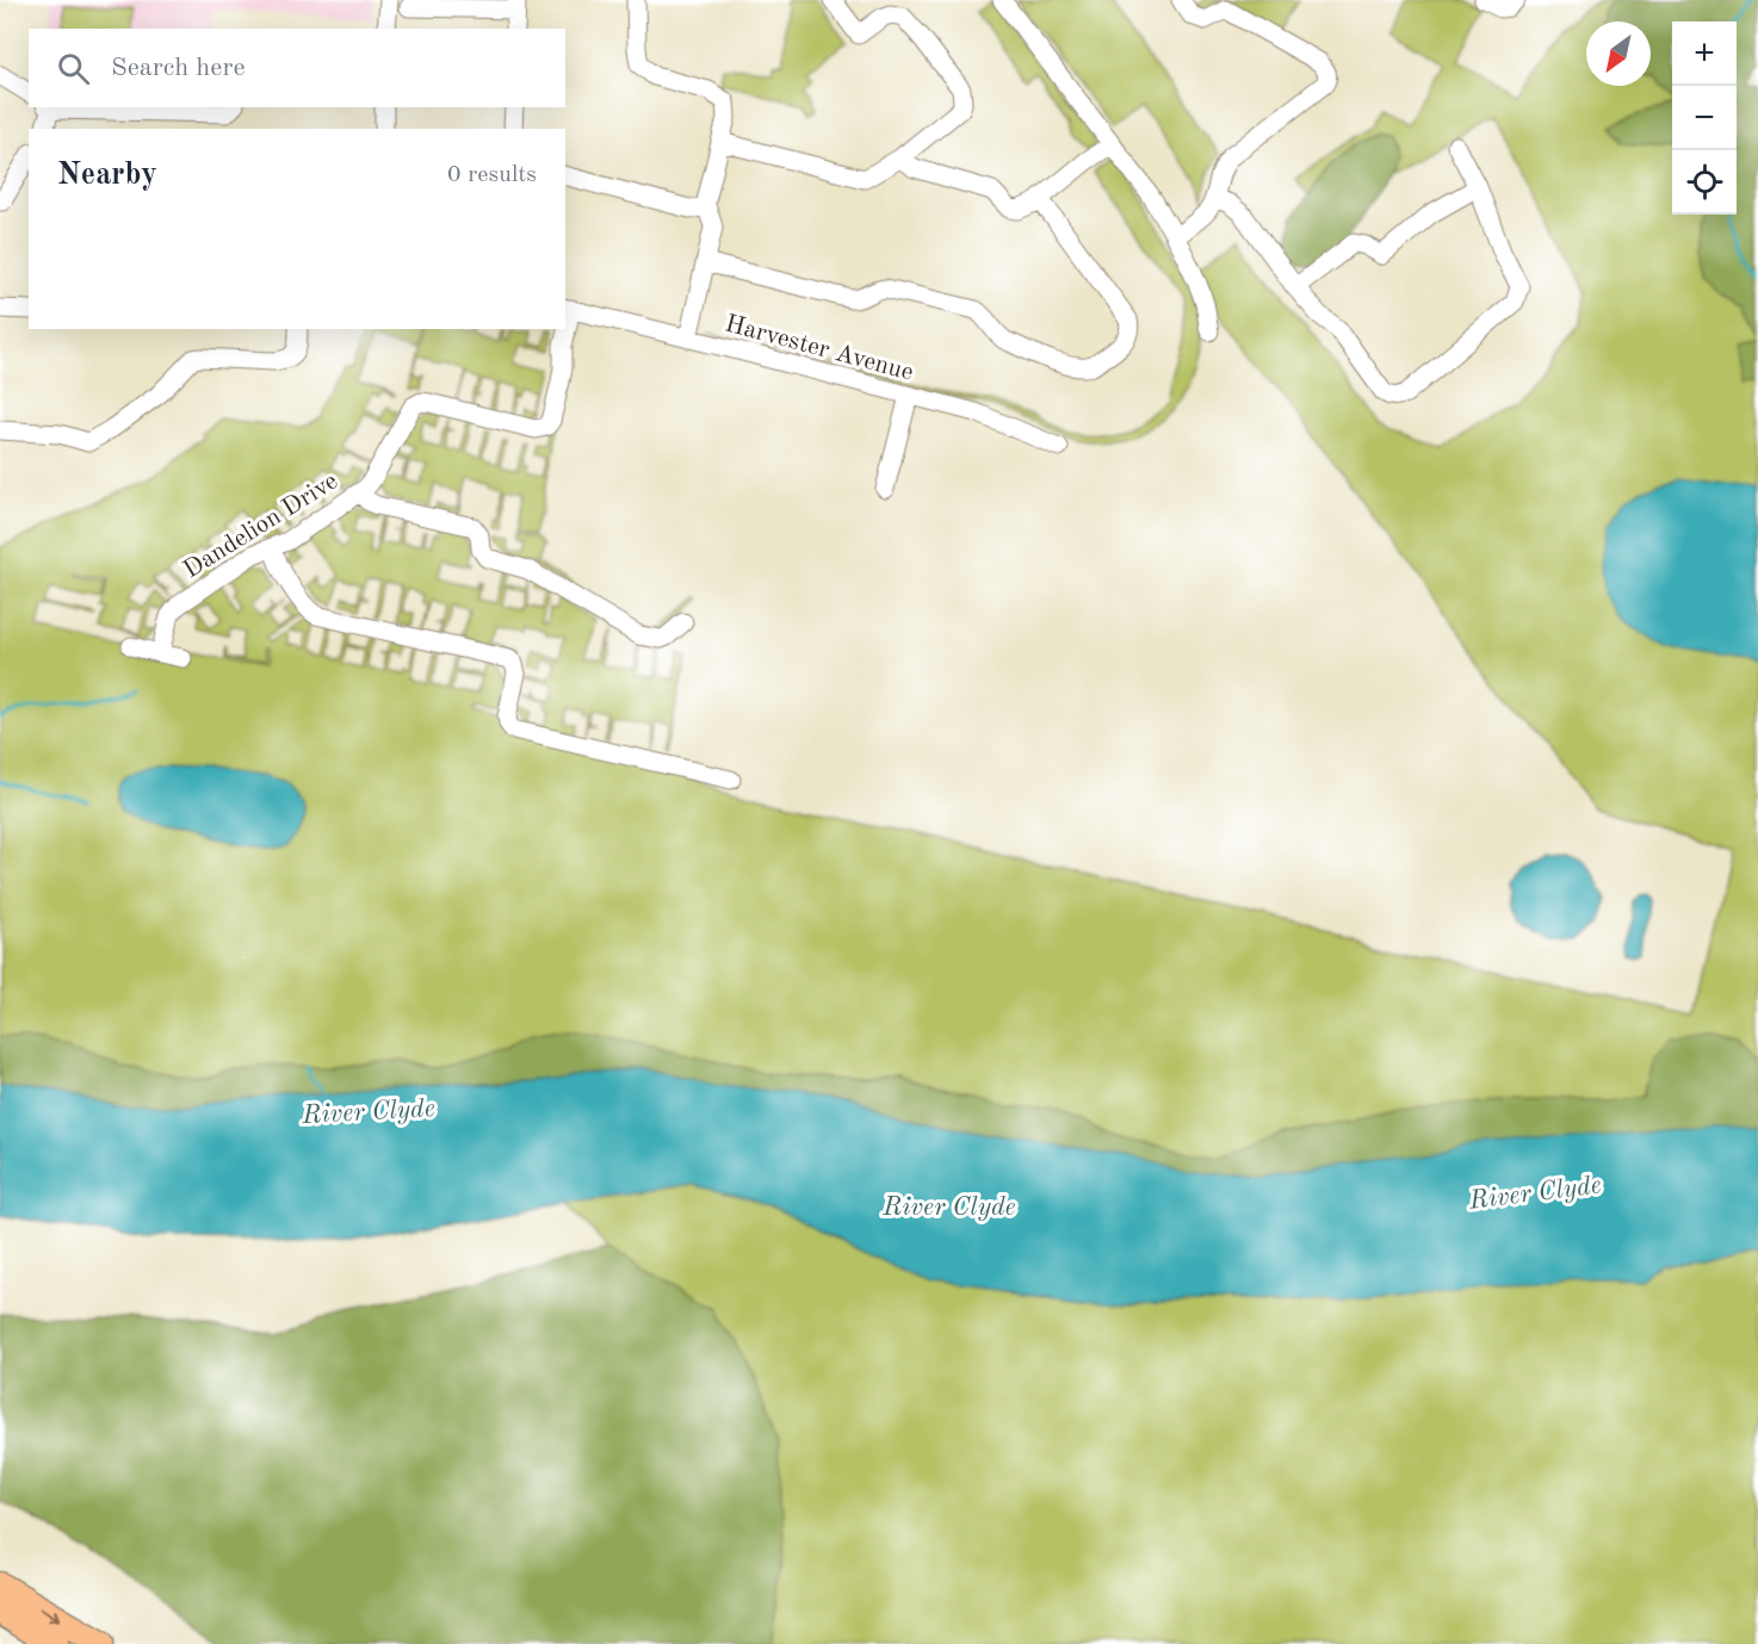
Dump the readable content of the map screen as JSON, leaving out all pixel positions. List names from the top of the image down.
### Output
{
  "streets": {
    "street": ["Harvester Avenue", "Dandelion Drive"]
  },
  "crossings": [
    ["Harvester Avenue", "Dandelion Drive"]
  ],
  "water": ["River Clyde"],
  "north": "bottom left",
  "page": {
    "map_buttons": ["+", "−"],
    "search": "Search here",
    "heading": ["Nearby", "0 results"]
  }
}
